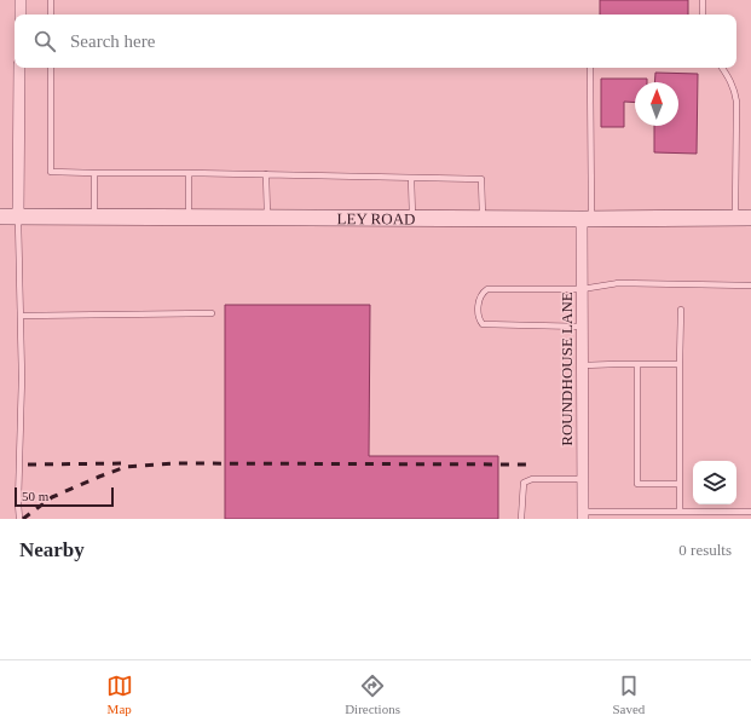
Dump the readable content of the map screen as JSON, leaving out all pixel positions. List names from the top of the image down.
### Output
{
  "streets": {
    "main road": ["LEY ROAD"],
    "street": ["ROUNDHOUSE LANE"]
  },
  "crossings": [
    ["LEY ROAD", "ROUNDHOUSE LANE"]
  ],
  "scale_bar": "50 m",
  "north": "top",
  "page": {
    "search": "Search here",
    "scale": "50 m",
    "heading": ["Nearby", "0 results"],
    "nav": ["Map", "Directions", "Saved"]
  }
}
